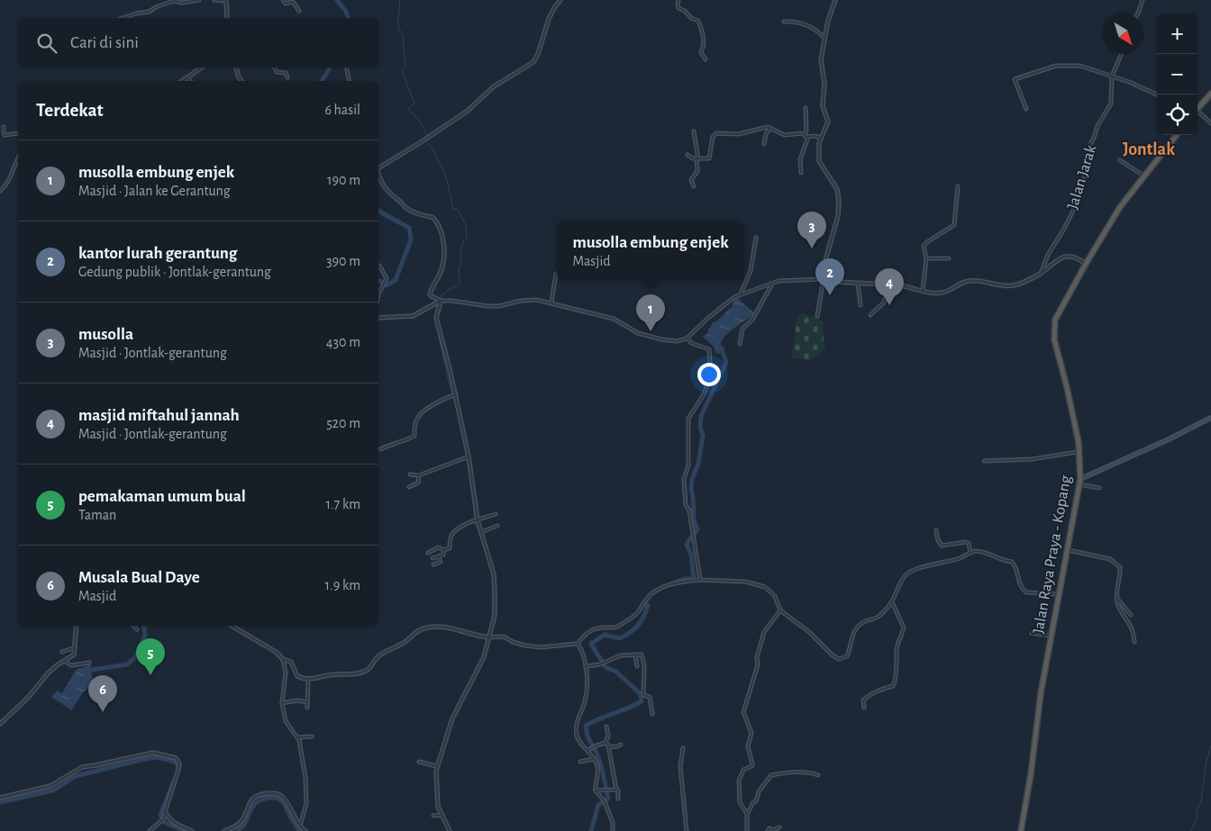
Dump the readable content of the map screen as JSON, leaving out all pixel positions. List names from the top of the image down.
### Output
{
  "streets": {
    "highway": ["Jalan Raya Praya - Kopang"],
    "street": ["Jalan Jarak"]
  },
  "districts": ["Jontlak"],
  "north": "bottom right",
  "page": {
    "map_buttons": ["+", "−"],
    "search": "Cari di sini",
    "heading": ["Terdekat", "6 hasil"],
    "list": [
      {
        "mark": "1",
        "name": "musolla embung enjek",
        "note": "Masjid · Jalan ke Gerantung",
        "value": "190 m"
      },
      {
        "mark": "2",
        "name": "kantor lurah gerantung",
        "note": "Gedung publik · Jontlak-gerantung",
        "value": "390 m"
      },
      {
        "mark": "3",
        "name": "musolla",
        "note": "Masjid · Jontlak-gerantung",
        "value": "430 m"
      },
      {
        "mark": "4",
        "name": "masjid miftahul jannah",
        "note": "Masjid · Jontlak-gerantung",
        "value": "520 m"
      },
      {
        "mark": "5",
        "name": "pemakaman umum bual",
        "note": "Taman",
        "value": "1.7 km"
      },
      {
        "mark": "6",
        "name": "Musala Bual Daye",
        "note": "Masjid",
        "value": "1.9 km"
      }
    ],
    "pins": [
      "3",
      "2",
      "4",
      "1",
      "5",
      "6"
    ],
    "popup": ["musolla embung enjek", "Masjid"]
  }
}
